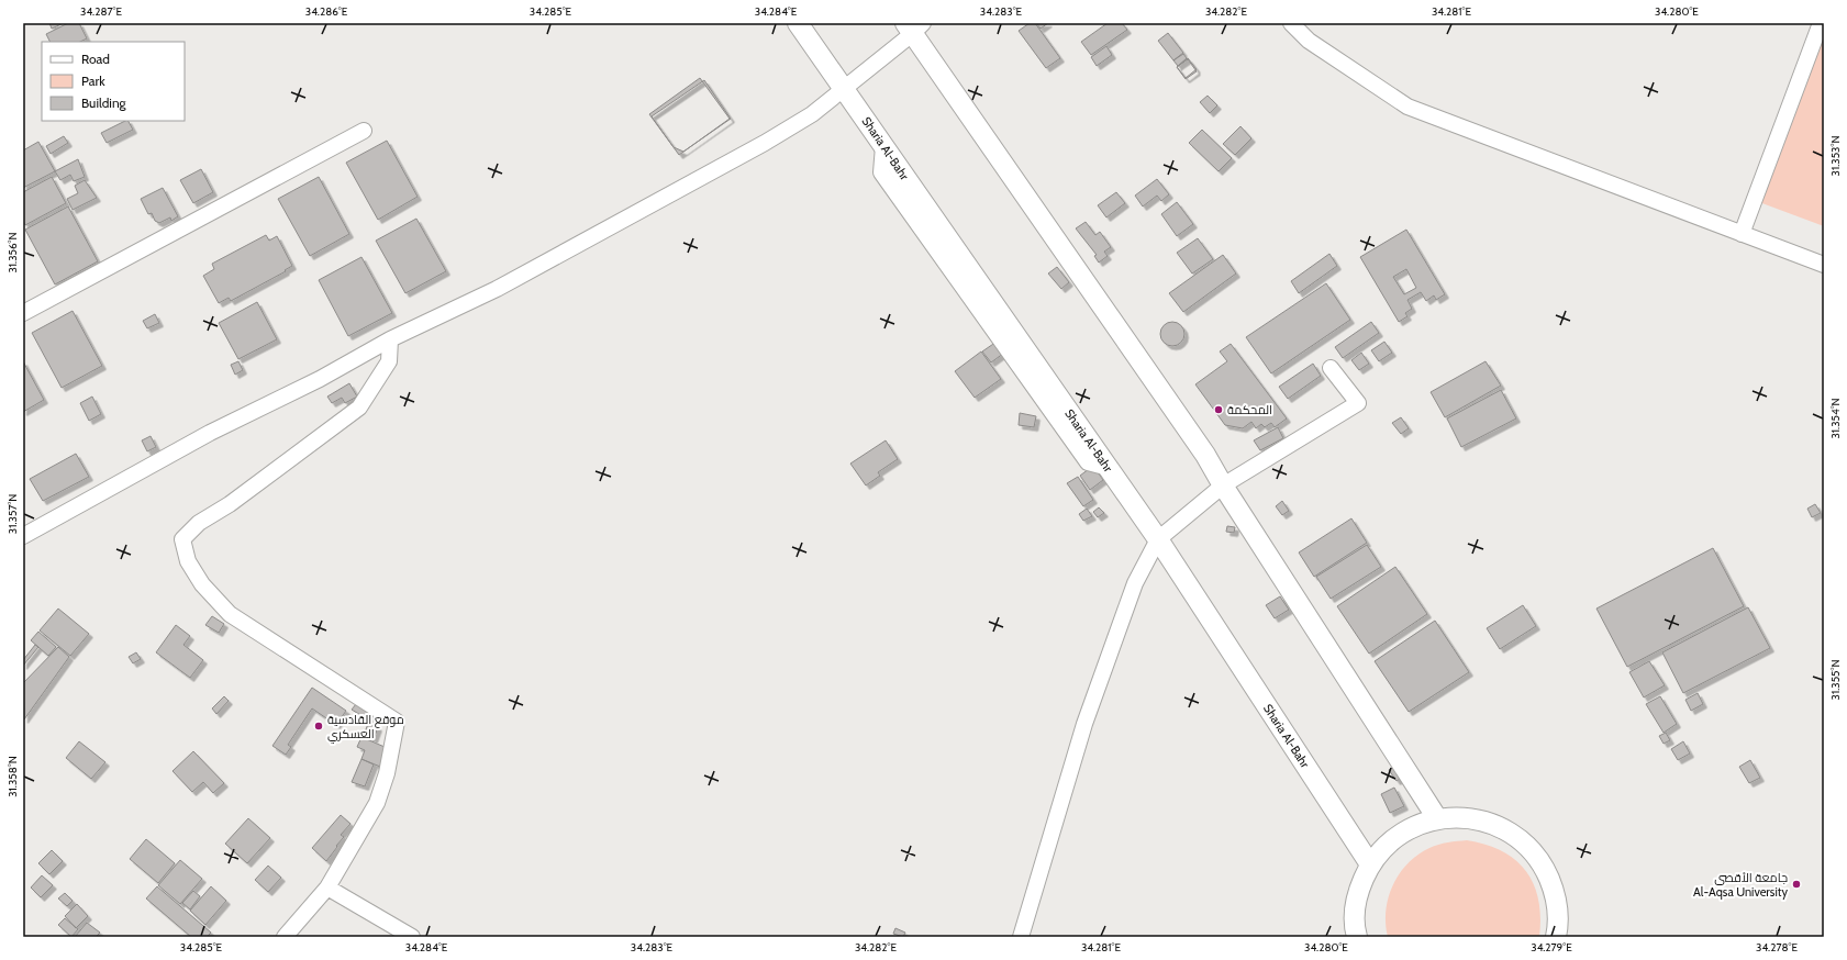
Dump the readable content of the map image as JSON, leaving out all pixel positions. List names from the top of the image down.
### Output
{
  "streets": {
    "main road": ["Sharia Al-Bahr"]
  },
  "places": ["المحكمة", "موقع القادسية العسكري", "جامعة الأقصى Al-Aqsa University"],
  "legend": ["Road", "Park", "Building"],
  "coordinates": [
    "34.287°E",
    "34.286°E",
    "34.285°E",
    "34.284°E",
    "34.283°E",
    "34.282°E",
    "34.281°E",
    "34.280°E",
    "31.353°N",
    "31.356°N",
    "31.354°N",
    "31.357°N",
    "31.355°N",
    "31.358°N",
    "34.279°E",
    "34.278°E"
  ]
}
